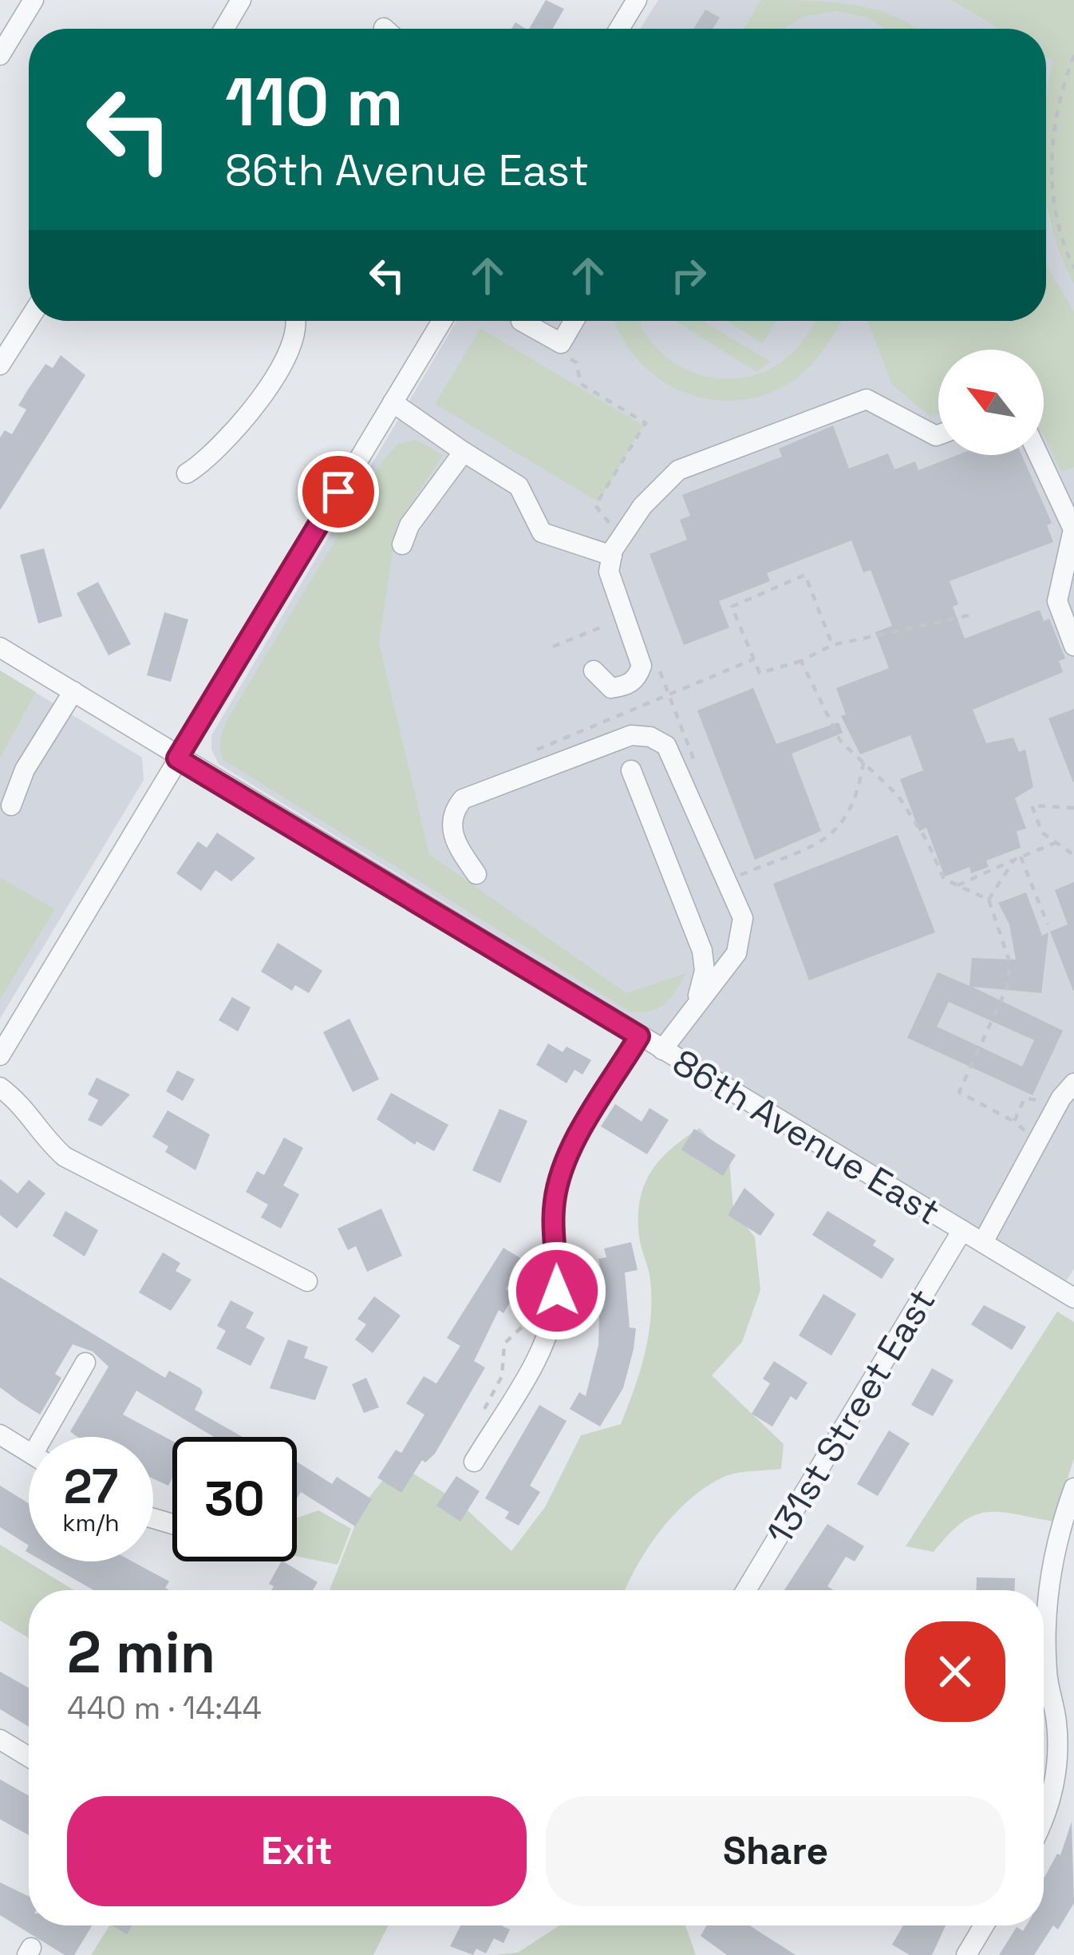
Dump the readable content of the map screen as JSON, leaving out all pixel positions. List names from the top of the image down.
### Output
{
  "streets": {
    "street": ["86th Avenue East", "131st Street East"]
  },
  "crossings": [
    ["86th Avenue East", "131st Street East"]
  ],
  "north": "top left",
  "page": {
    "turn": ["110 m", "86th Avenue East"],
    "speed": "27 km/h",
    "limit": "30",
    "heading": ["2 min", "440 m · 14:44"],
    "buttons": ["Exit", "Share"]
  }
}
